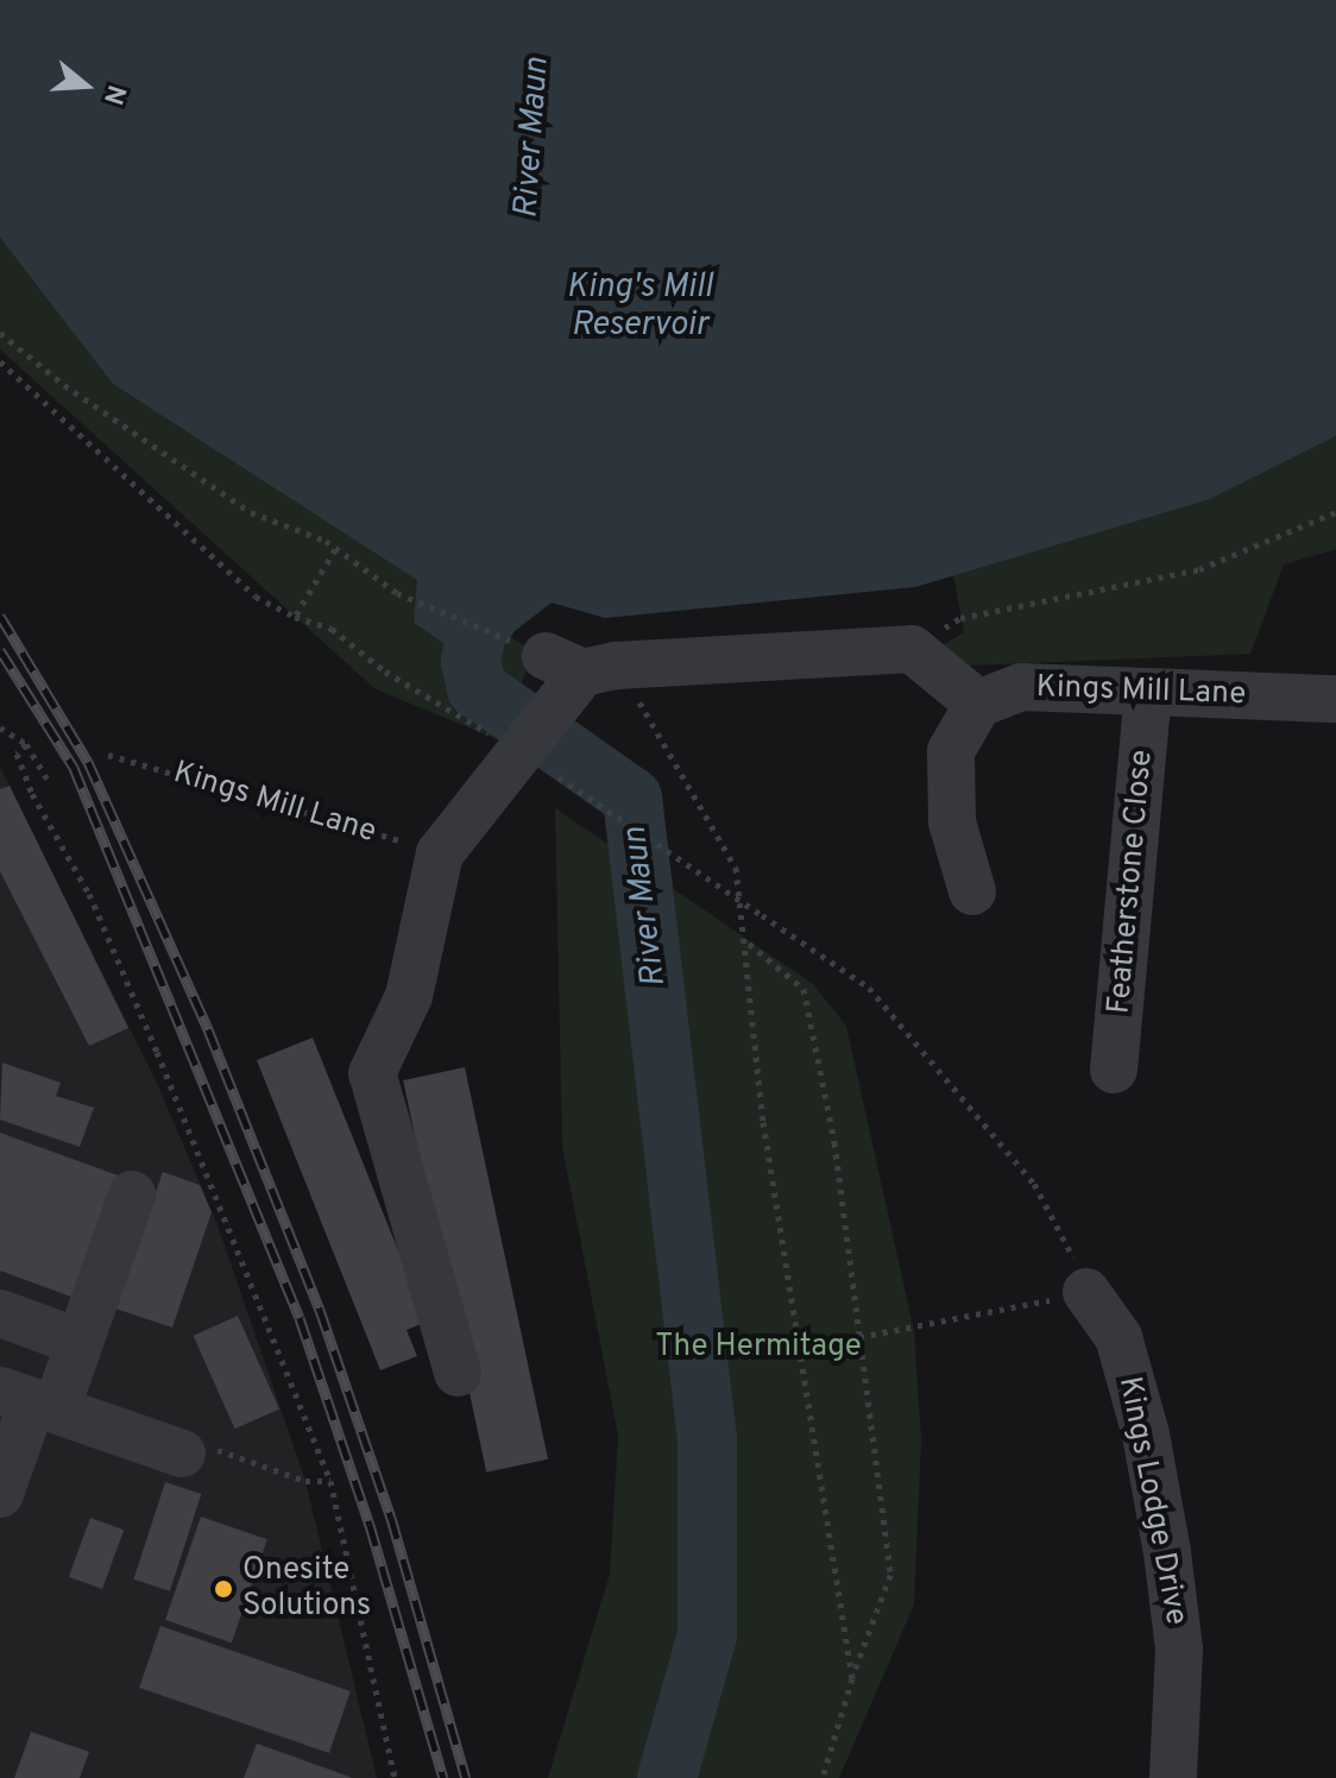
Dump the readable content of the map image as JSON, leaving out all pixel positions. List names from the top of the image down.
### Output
{
  "streets": {
    "street": ["Kings Mill Lane", "Featherstone Close", "Kings Lodge Drive"]
  },
  "crossings": [
    ["Kings Mill Lane", "Featherstone Close"]
  ],
  "water": ["River Maun", "King's Mill Reservoir"],
  "parks": ["The Hermitage"],
  "places": ["Onesite Solutions"],
  "north": "right"
}
